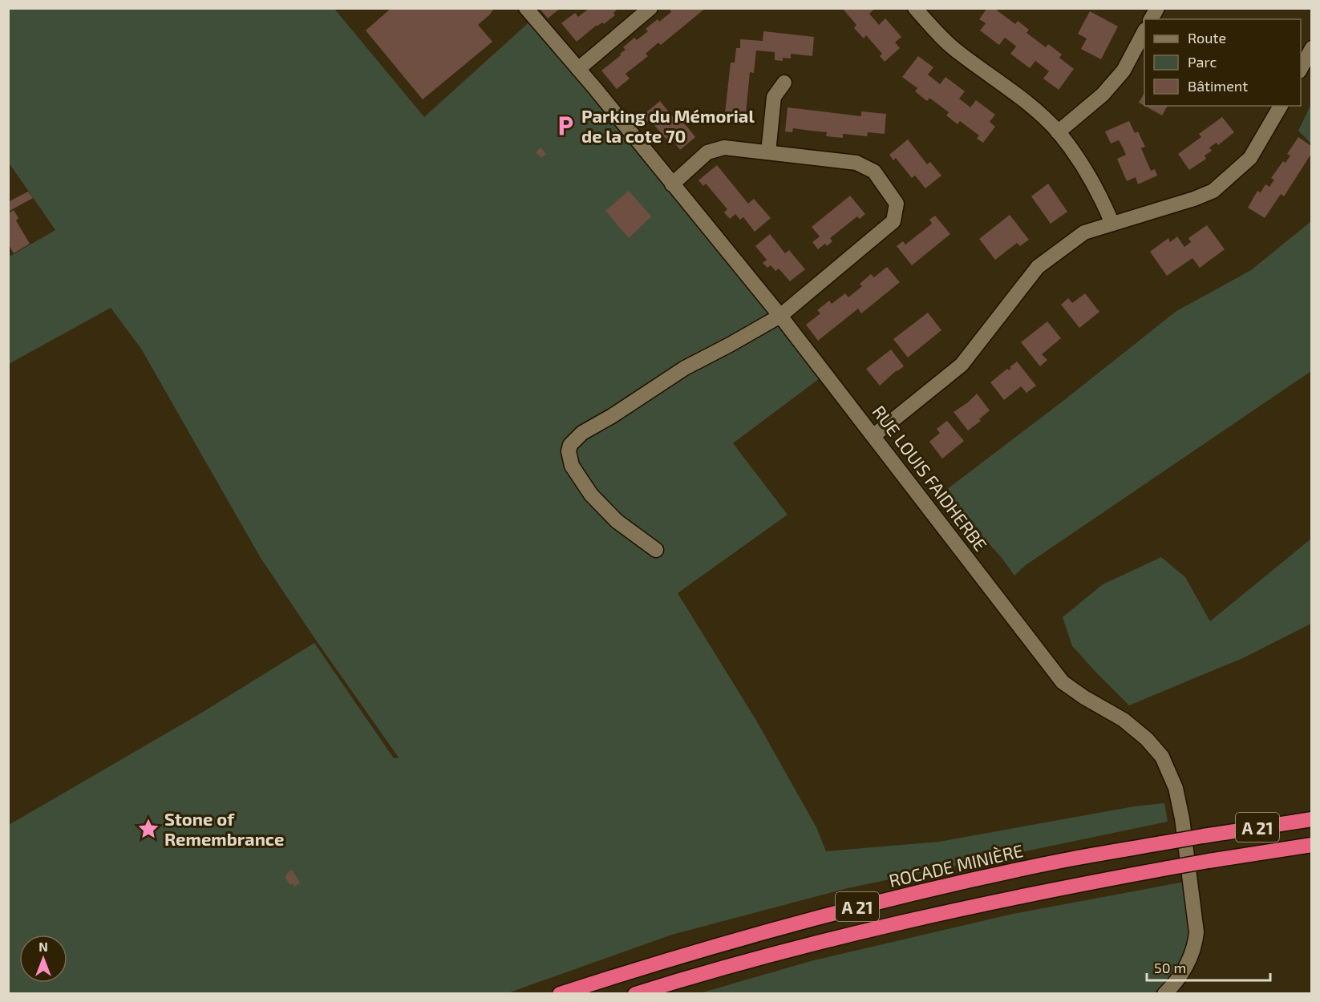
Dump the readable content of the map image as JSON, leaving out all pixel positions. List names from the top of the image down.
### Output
{
  "streets": {
    "highway": ["A 21", "ROCADE MINIÈRE"],
    "street": ["RUE LOUIS FAIDHERBE"]
  },
  "places": {
    "parking": ["Parking du Mémorial de la cote 70"],
    "place": ["Stone of Remembrance"]
  },
  "legend": ["Route", "Parc", "Bâtiment"],
  "scale_bar": "50 m",
  "north": "top"
}
